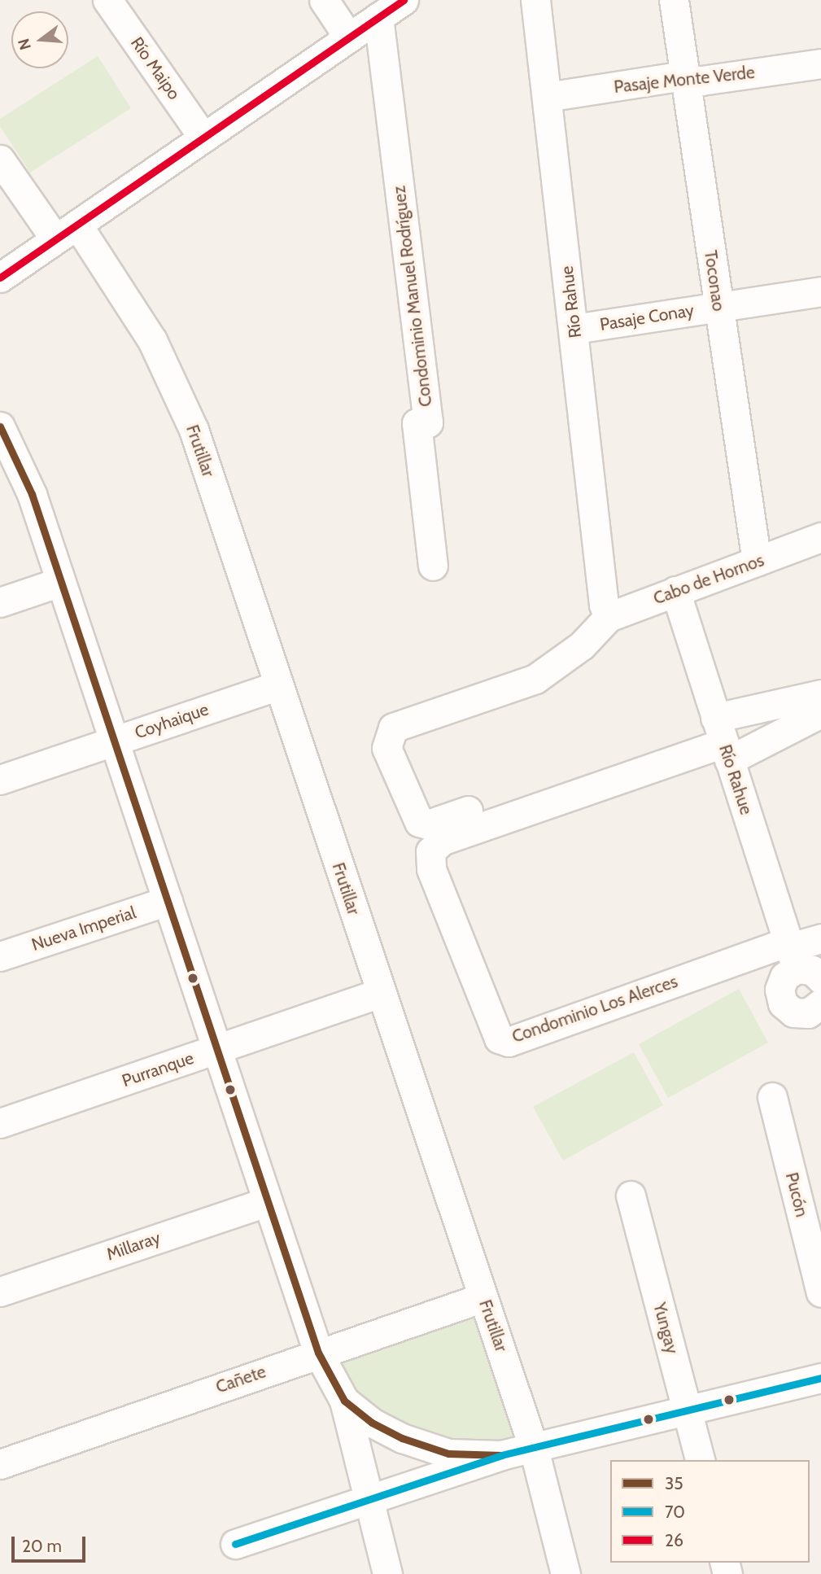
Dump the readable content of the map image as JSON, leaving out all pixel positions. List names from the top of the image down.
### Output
{
  "streets": {
    "street": [
      "Río Maipo",
      "Pasaje Monte Verde",
      "Toconao",
      "Condominio Manuel Rodríguez",
      "Río Rahue",
      "Pasaje Conay",
      "Frutillar",
      "Cabo de Hornos",
      "Coyhaique",
      "Nueva Imperial",
      "Condominio Los Alerces",
      "Purranque",
      "Pucón",
      "Millaray",
      "Yungay",
      "Cañete"
    ]
  },
  "crossings": [
    ["Pasaje Monte Verde", "Toconao"],
    ["Pasaje Monte Verde", "Río Rahue"],
    ["Toconao", "Pasaje Conay"],
    ["Toconao", "Cabo de Hornos"],
    ["Río Rahue", "Pasaje Conay"],
    ["Río Rahue", "Cabo de Hornos"],
    ["Río Rahue", "Condominio Los Alerces"],
    ["Frutillar", "Coyhaique"],
    ["Frutillar", "Purranque"],
    ["Frutillar", "Cañete"]
  ],
  "lines": ["transit line 26", "transit line 35", "transit line 70"],
  "legend": ["35", "70", "26"],
  "scale_bar": "20 m",
  "north": "left"
}
